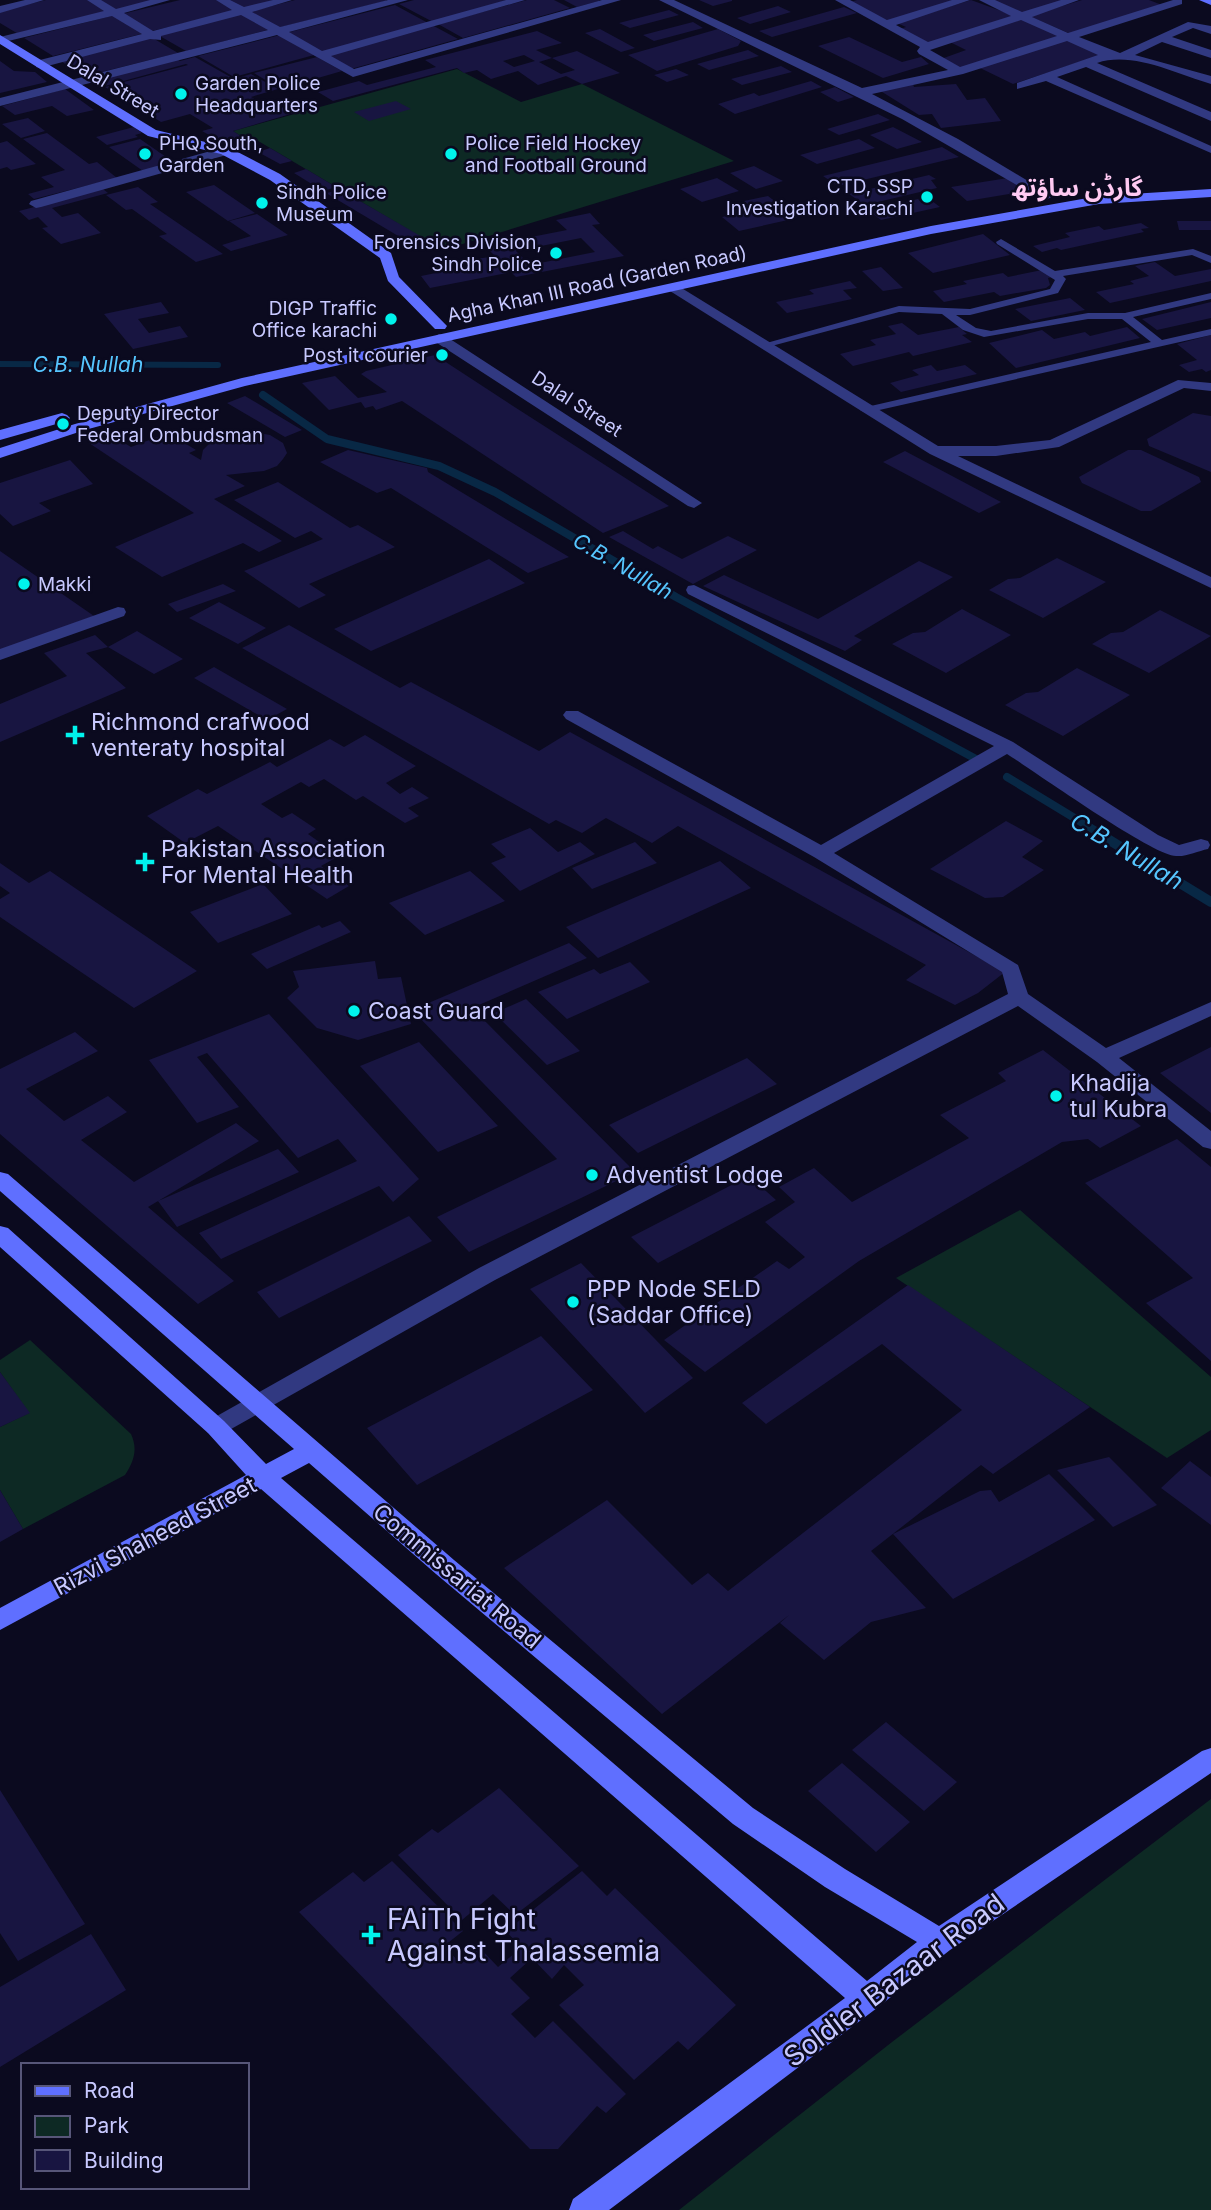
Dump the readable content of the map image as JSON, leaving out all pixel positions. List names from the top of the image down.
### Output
{
  "streets": {
    "main road": [
      "Dalal Street",
      "Agha Khan III Road (Garden Road)",
      "Rizvi Shaheed Street",
      "Commissariat Road",
      "Soldier Bazaar Road"
    ]
  },
  "crossings": [
    ["Dalal Street", "Agha Khan III Road (Garden Road)"],
    ["Rizvi Shaheed Street", "Commissariat Road"],
    ["Commissariat Road", "Soldier Bazaar Road"]
  ],
  "districts": ["گارڈن ساؤتھ"],
  "water": ["C.B. Nullah"],
  "places": {
    "other": [
      "Garden Police Headquarters",
      "PHQ South, Garden",
      "Police Field Hockey and Football Ground",
      "CTD, SSP Investigation Karachi",
      "Sindh Police Museum",
      "Forensics Division, Sindh Police",
      "DIGP Traffic Office karachi",
      "Post it courier",
      "Deputy Director Federal Ombudsman",
      "Makki",
      "Coast Guard",
      "Khadija tul Kubra",
      "Adventist Lodge",
      "PPP Node SELD (Saddar Office)"
    ],
    "health": ["Richmond crafwood venteraty hospital", "Pakistan Association For Mental Health", "FAiTh Fight Against Thalassemia"]
  },
  "legend": ["Road", "Park", "Building"]
}
